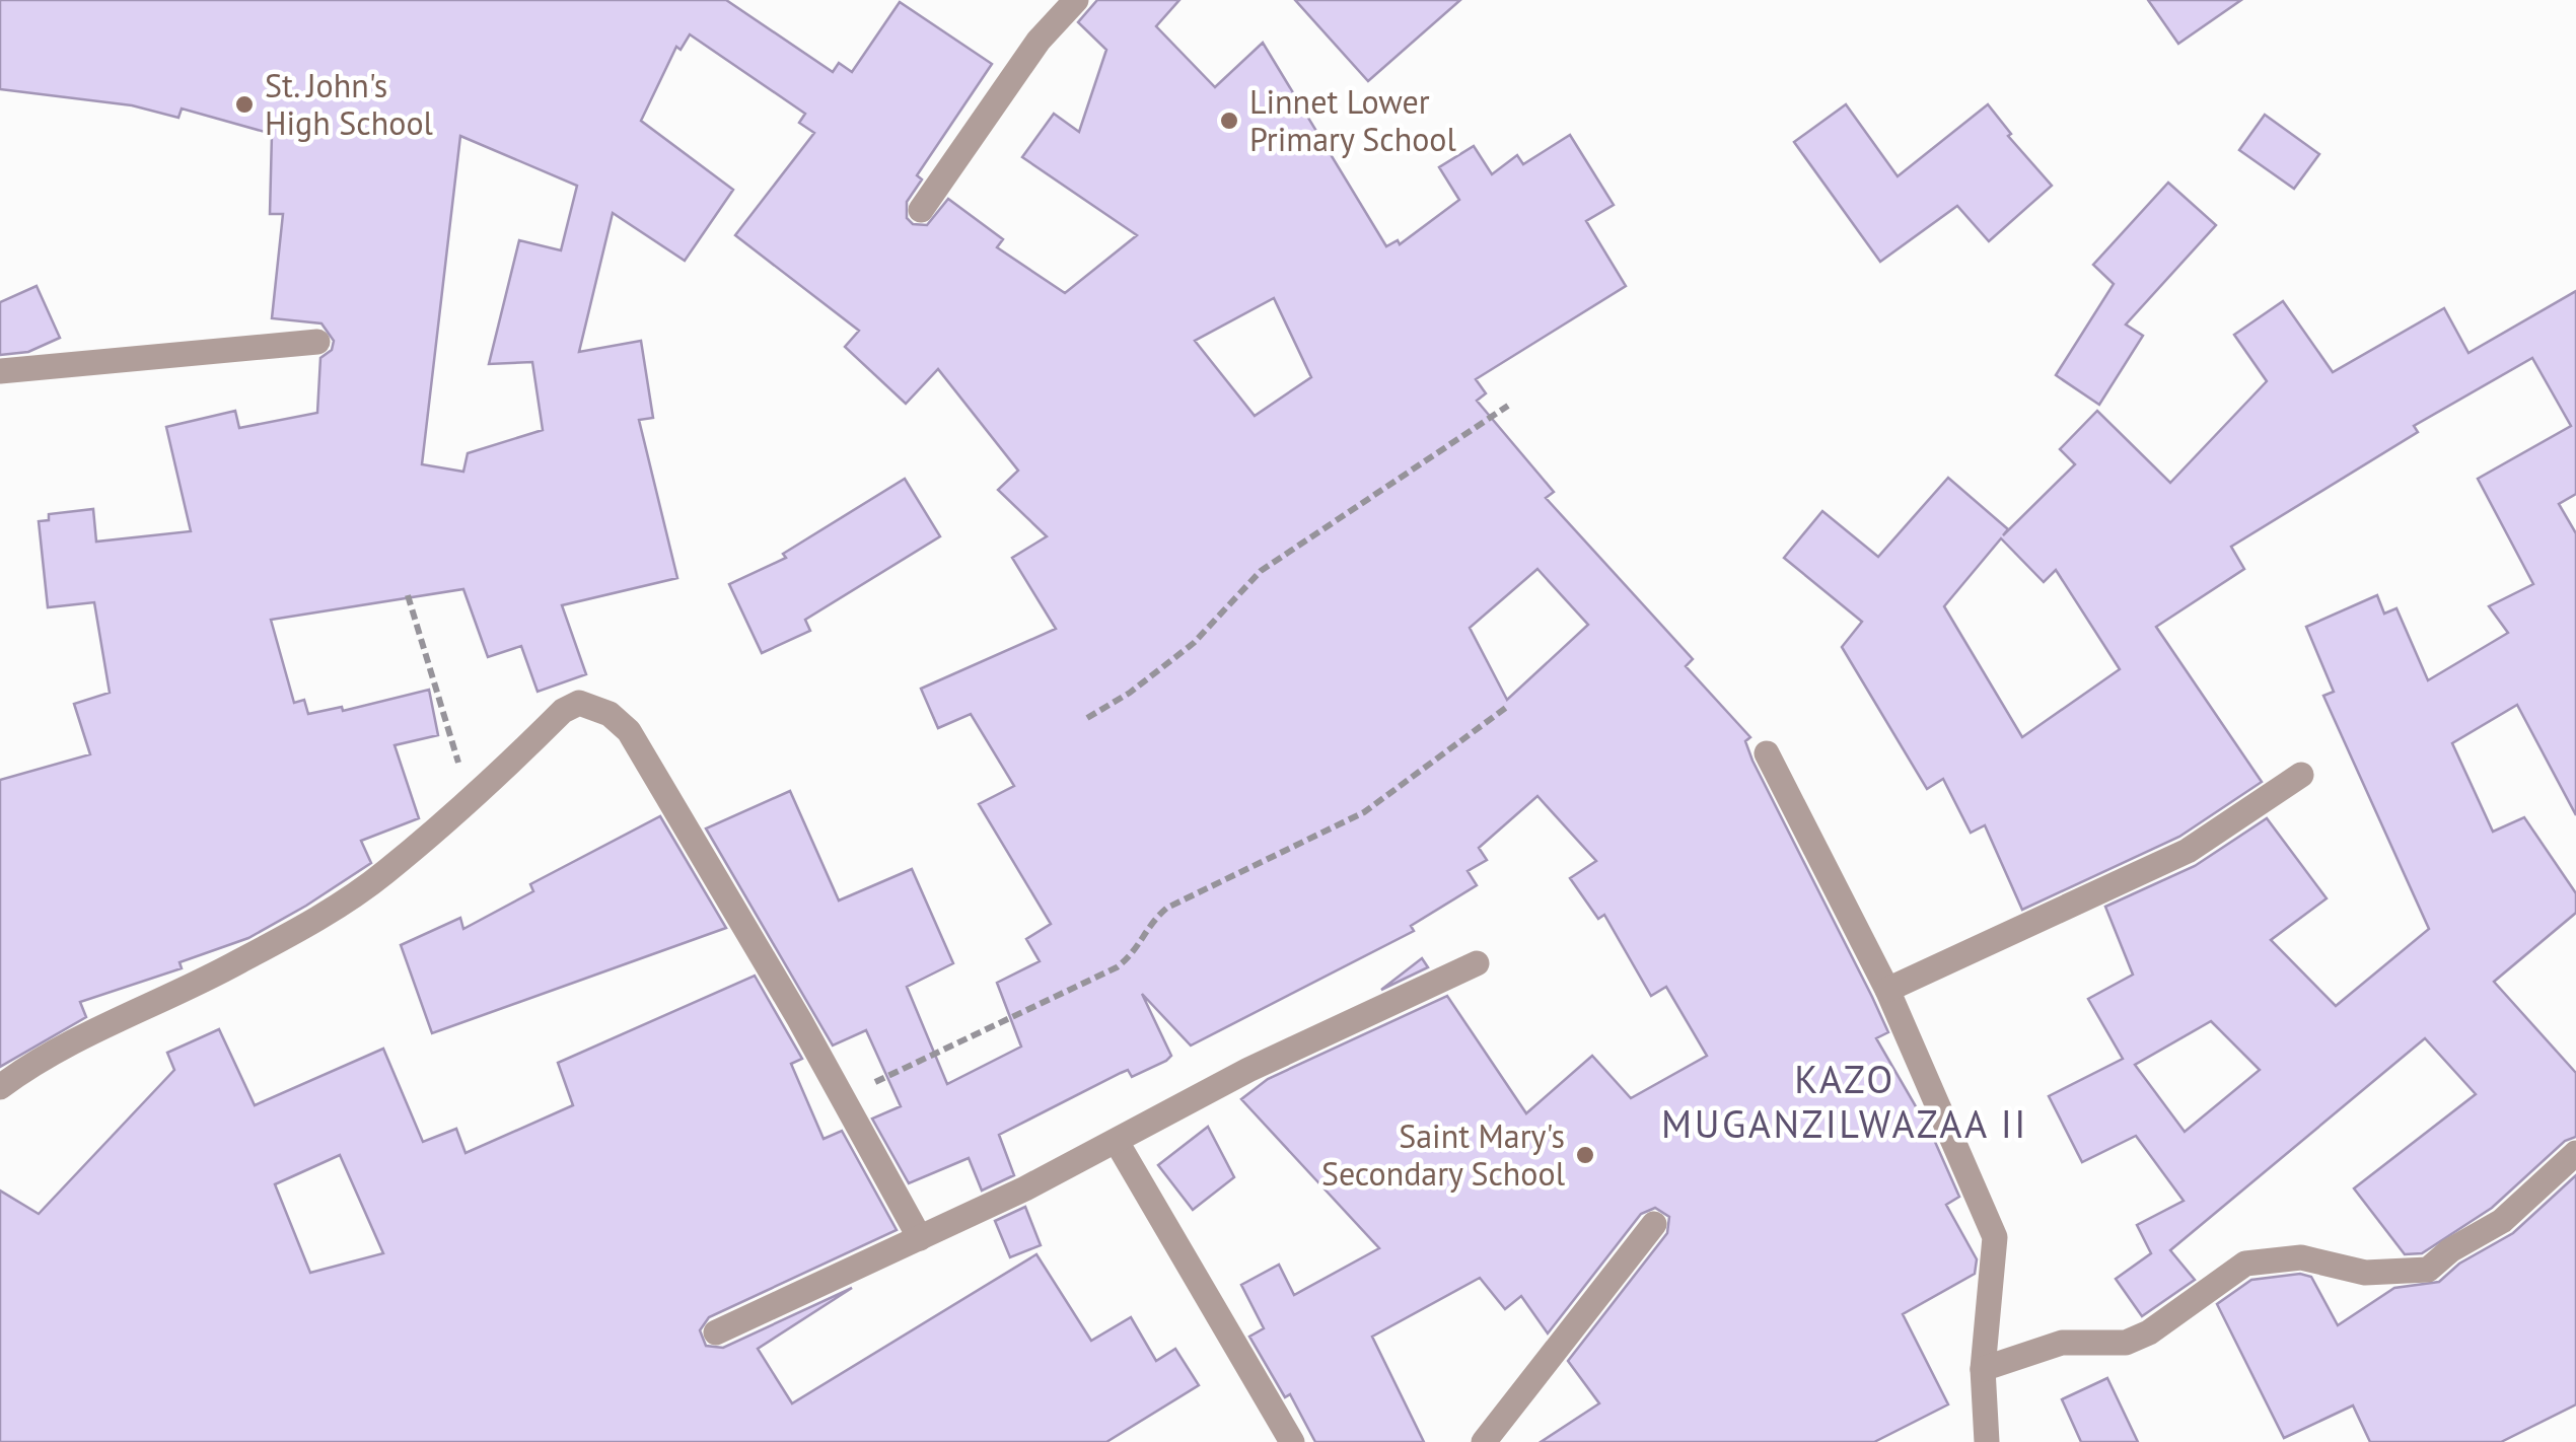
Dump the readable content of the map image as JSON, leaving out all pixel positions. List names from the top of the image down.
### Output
{
  "districts": ["KAZO MUGANZILWAZAA II"],
  "places": ["St. John's High School", "Linnet Lower Primary School", "Saint Mary's Secondary School"]
}
